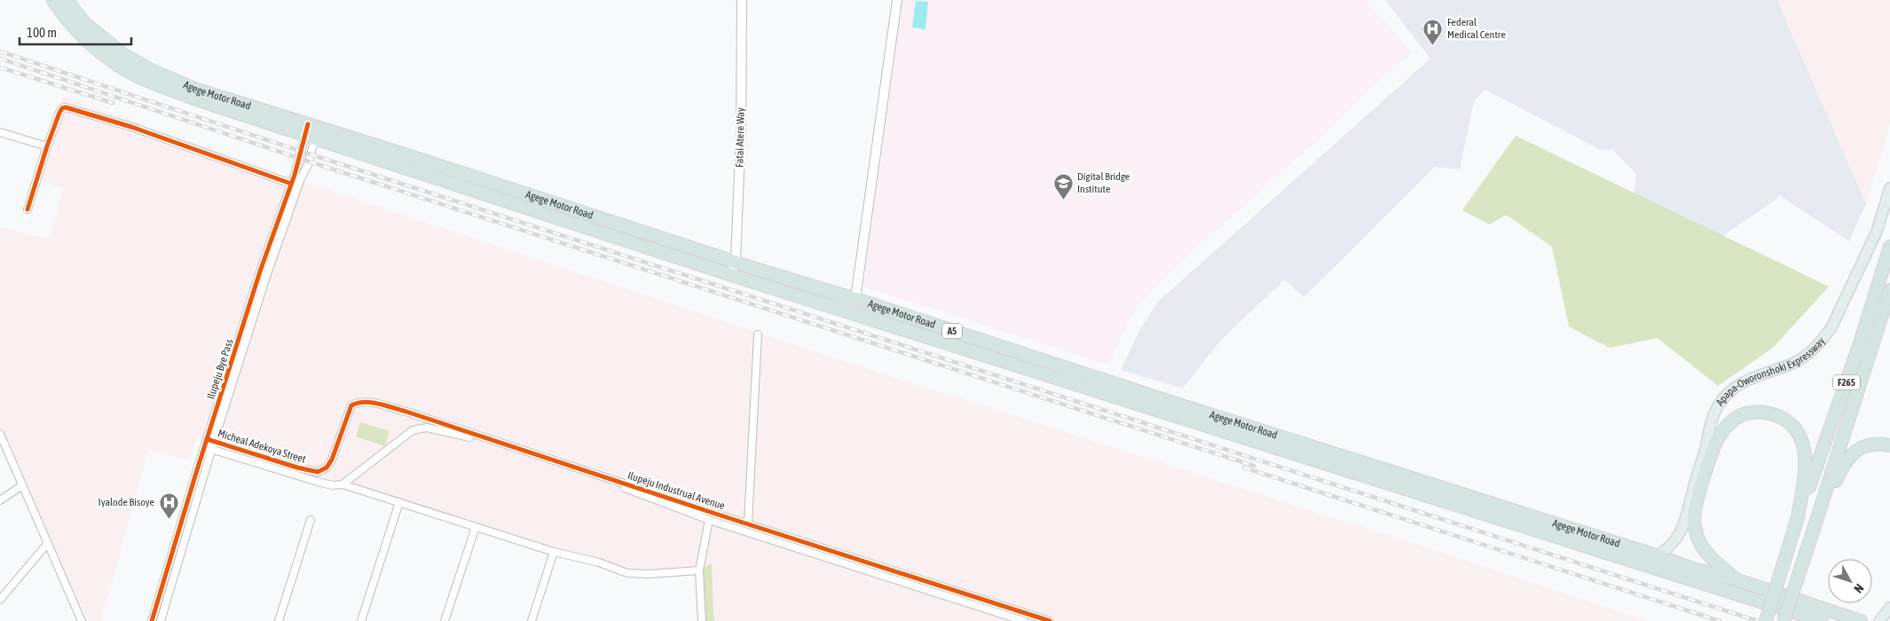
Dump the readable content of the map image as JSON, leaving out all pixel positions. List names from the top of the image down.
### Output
{
  "streets": {
    "highway": ["Agege Motor Road", "A5", "F265"],
    "main road": ["Apapa-Oworonshoki Expressway"],
    "street": [
      "Fatai Atere Way",
      "Ilupeju Bye Pass",
      "Micheal Adekoya Street",
      "Ilupeju Industrual Avenue"
    ]
  },
  "crossings": [
    ["Agege Motor Road", "Fatai Atere Way"],
    ["Agege Motor Road", "Ilupeju Bye Pass"],
    ["Agege Motor Road", "Apapa-Oworonshoki Expressway"],
    ["Ilupeju Bye Pass", "Micheal Adekoya Street"],
    ["Micheal Adekoya Street", "Ilupeju Industrual Avenue"]
  ],
  "places": {
    "hospital": ["Federal Medical Centre", "Iyalode Bisoye"],
    "school or university": ["Digital Bridge Institute"]
  },
  "scale_bar": "100 m",
  "north": "bottom right"
}
